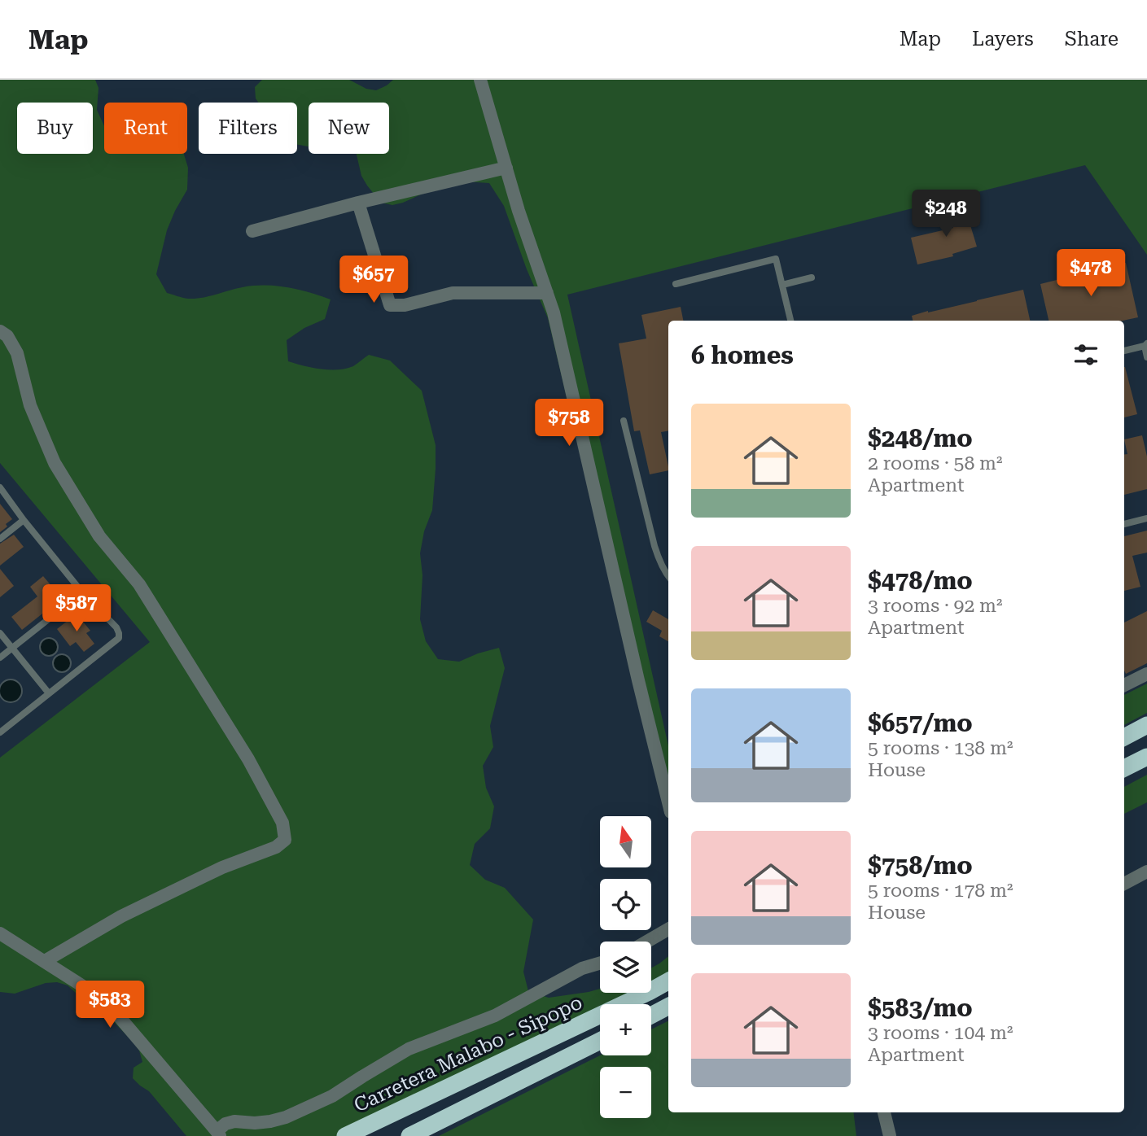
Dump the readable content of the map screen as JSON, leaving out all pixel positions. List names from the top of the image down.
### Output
{
  "streets": {
    "highway": ["Carretera Malabo - Sipopo"]
  },
  "north": "top",
  "page": {
    "header": "Map",
    "nav": ["Map", "Layers", "Share"],
    "chip": [
      "Buy",
      "Rent",
      "Filters",
      "New"
    ],
    "price": [
      "$248",
      "$478",
      "$657",
      "$758",
      "$587",
      "$583"
    ],
    "heading": "6 homes",
    "list": [
      {
        "name": "$248/mo",
        "note": "2 rooms · 58 m² · Apartment"
      },
      {
        "name": "$478/mo",
        "note": "3 rooms · 92 m² · Apartment"
      },
      {
        "name": "$657/mo",
        "note": "5 rooms · 138 m² · House"
      },
      {
        "name": "$758/mo",
        "note": "5 rooms · 178 m² · House"
      },
      {
        "name": "$583/mo",
        "note": "3 rooms · 104 m² · Apartment"
      }
    ],
    "map_buttons": ["+", "−"]
  }
}
